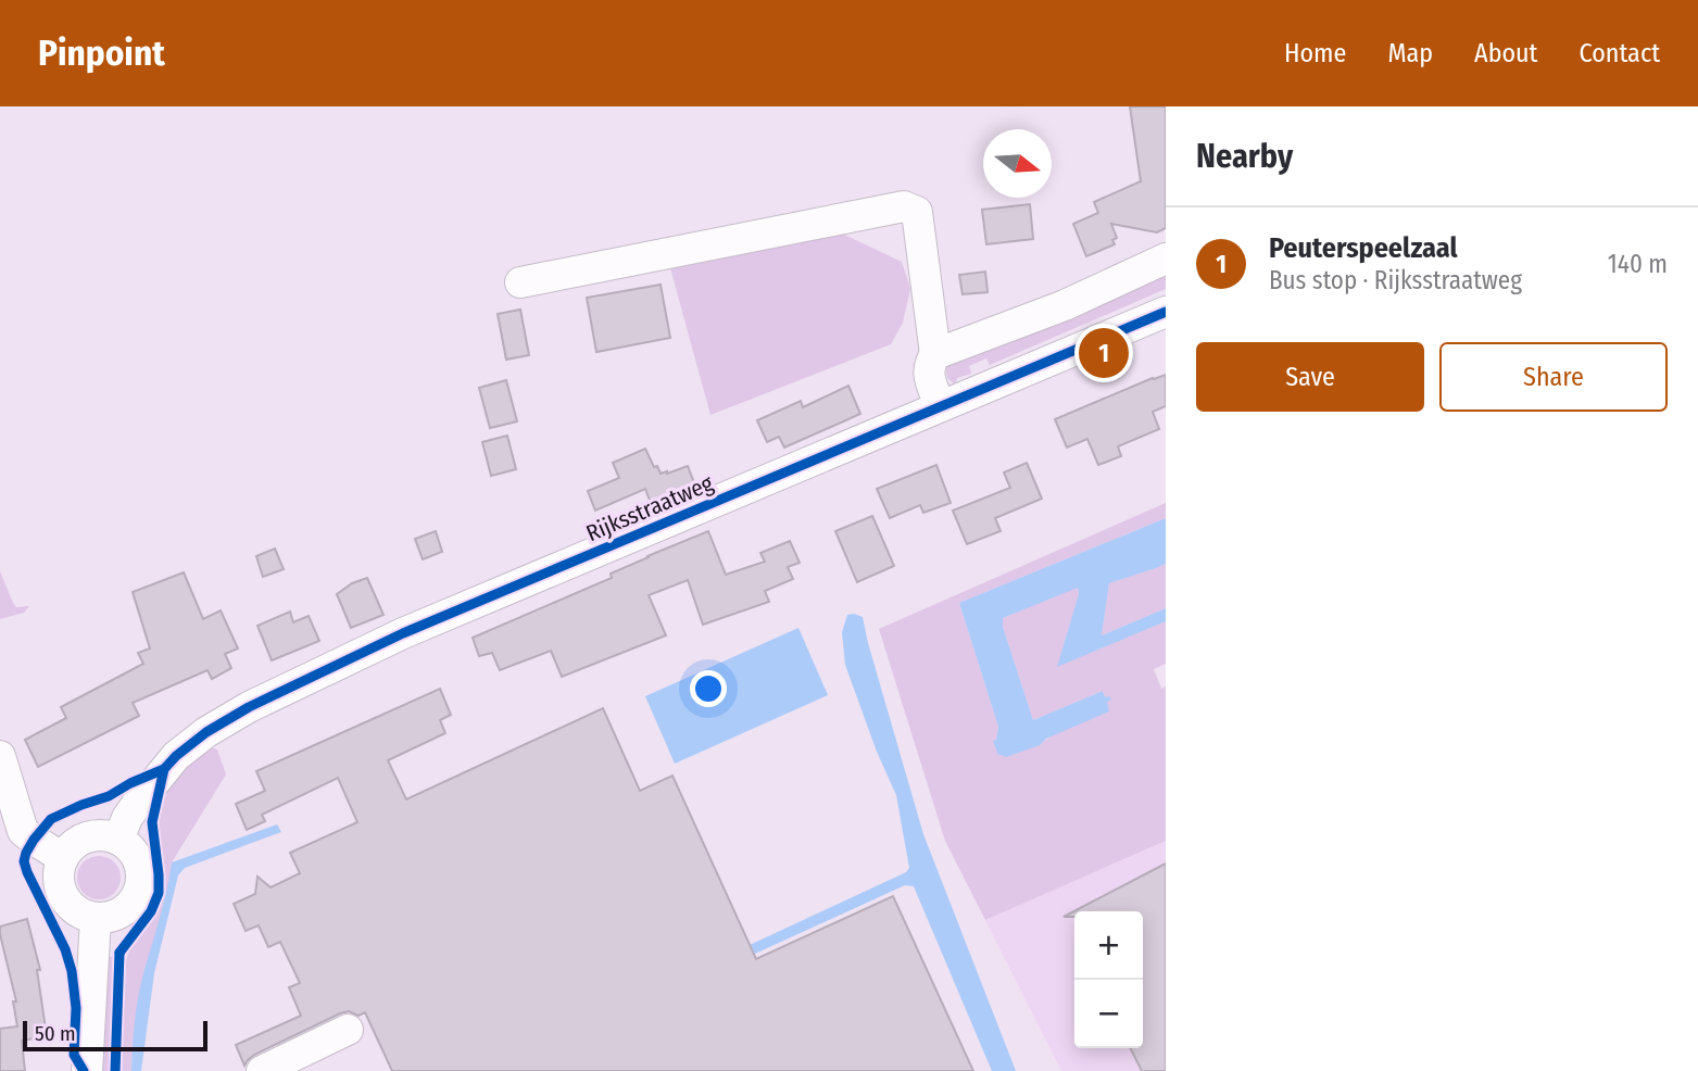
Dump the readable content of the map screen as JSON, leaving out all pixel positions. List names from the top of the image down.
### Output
{
  "streets": {
    "street": ["Rijksstraatweg"]
  },
  "scale_bar": "50 m",
  "north": "right",
  "page": {
    "header": "Pinpoint",
    "nav": [
      "Home",
      "Map",
      "About",
      "Contact"
    ],
    "heading": "Nearby",
    "list": [
      {
        "mark": "1",
        "name": "Peuterspeelzaal",
        "note": "Bus stop · Rijksstraatweg",
        "value": "140 m"
      }
    ],
    "buttons": ["Save", "Share"],
    "pins": "1",
    "map_buttons": ["+", "−"],
    "scale": "50 m"
  }
}
